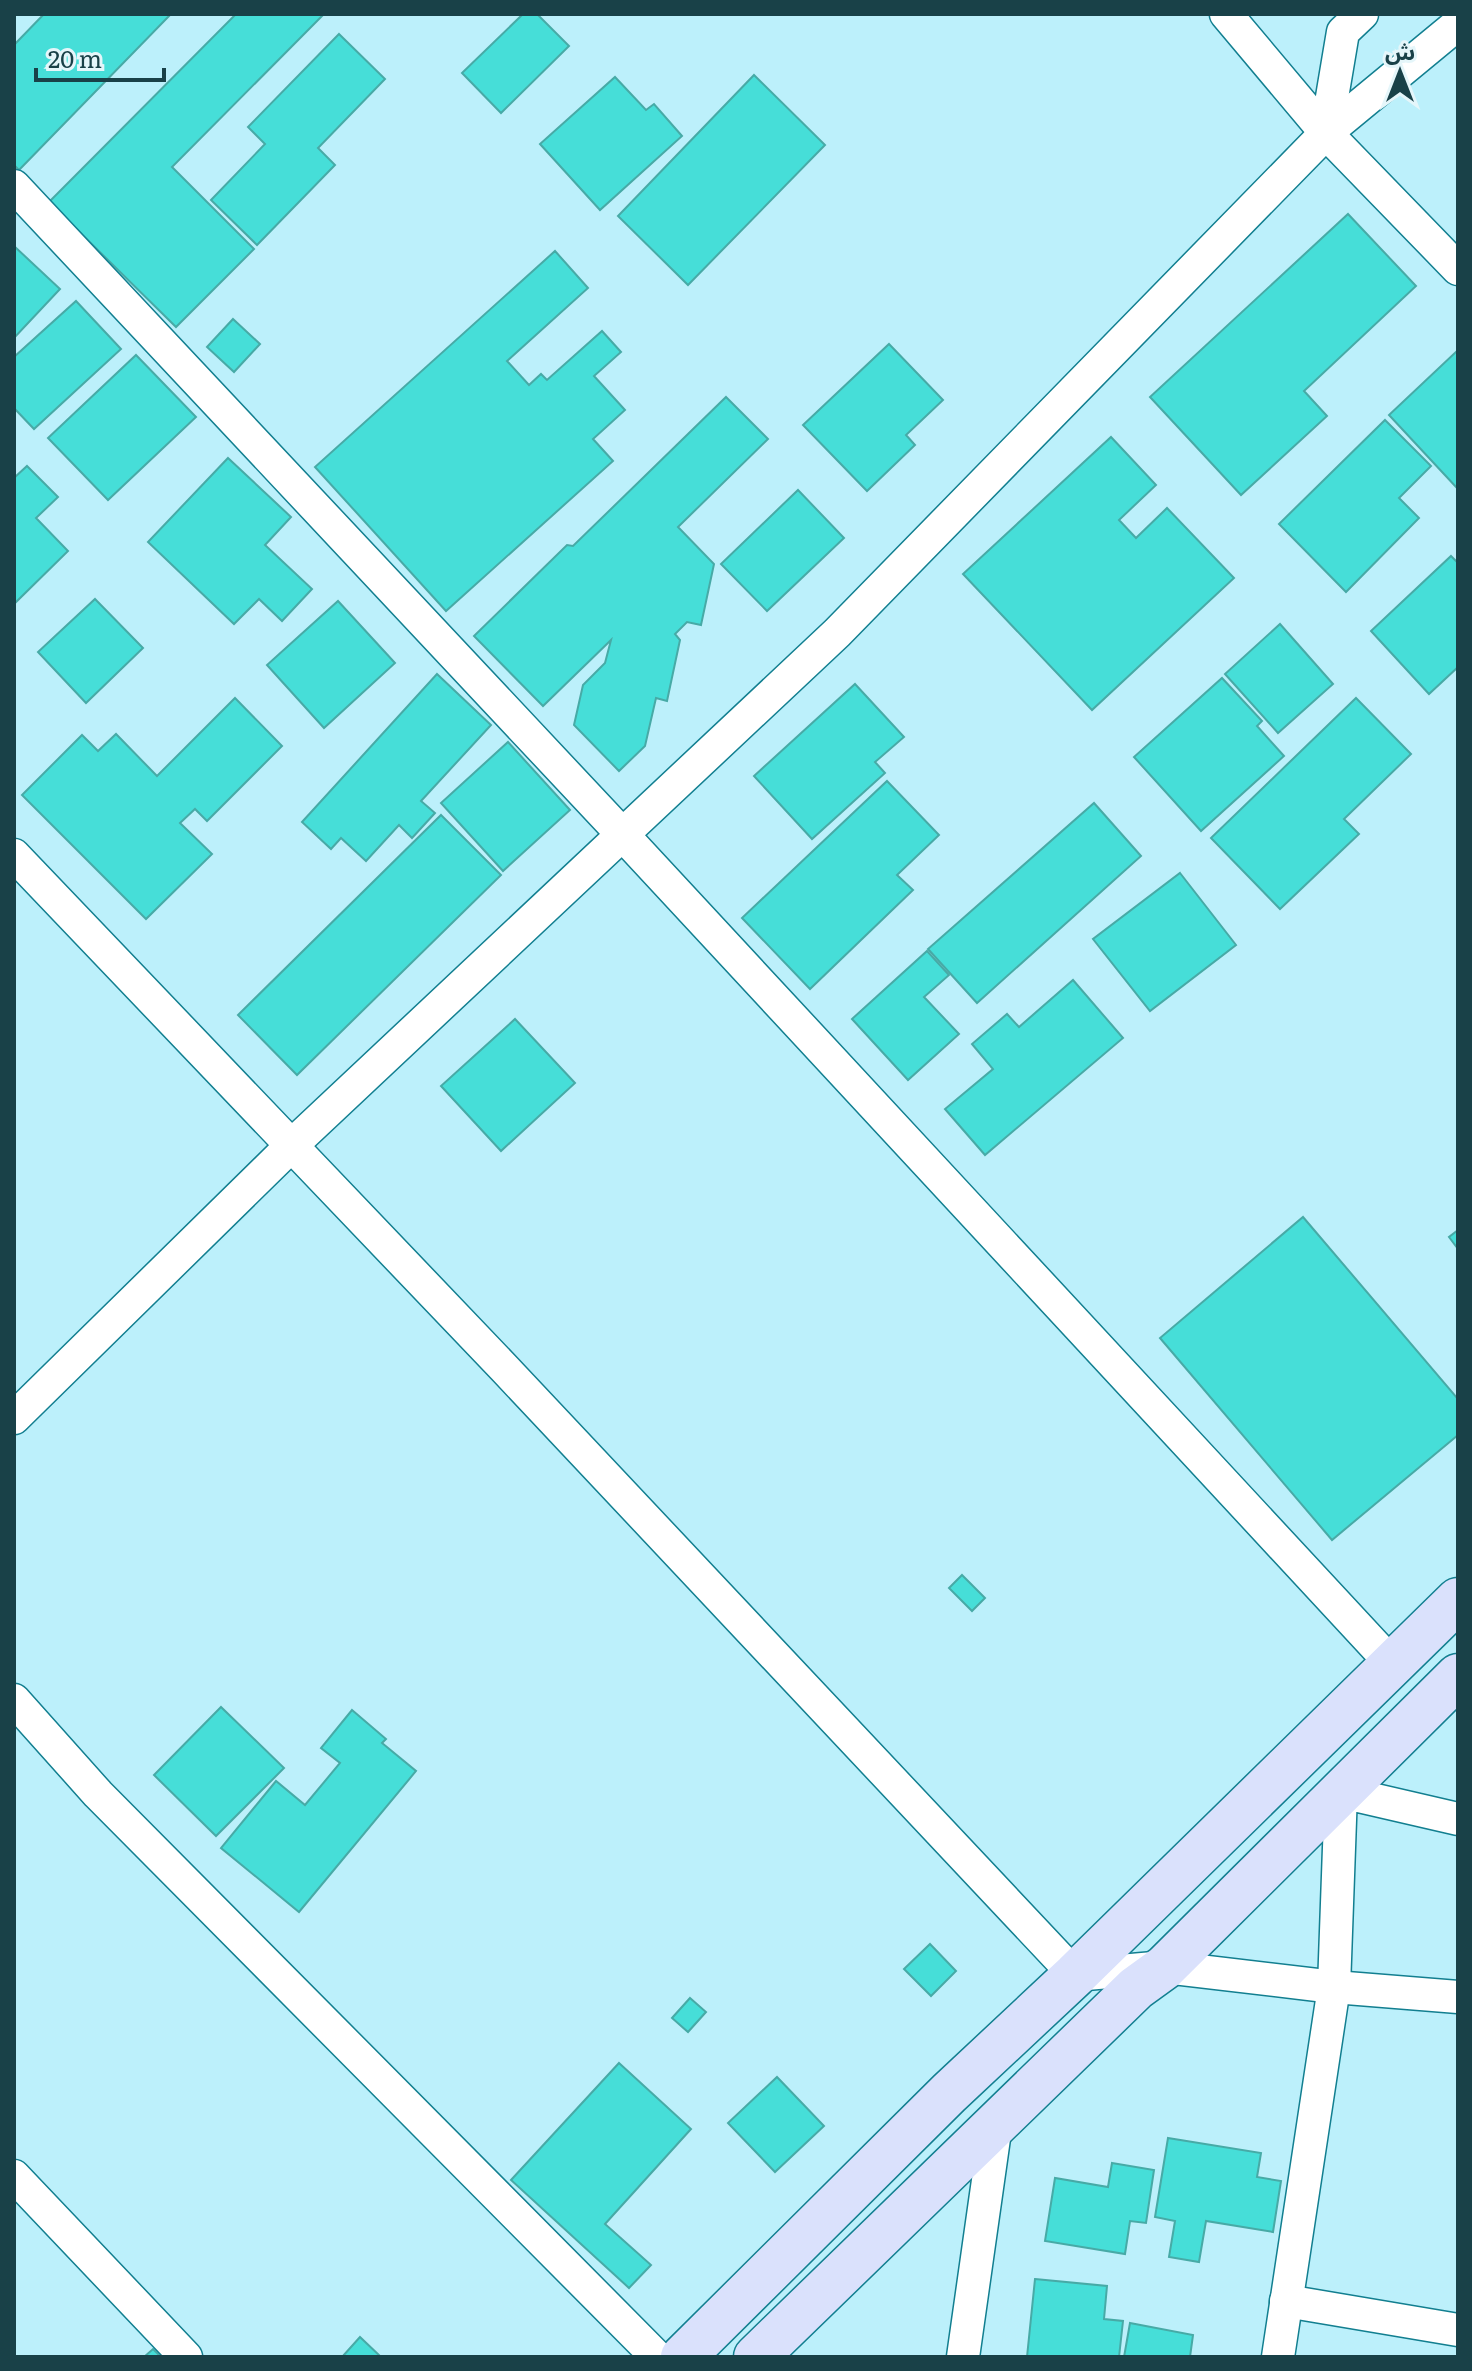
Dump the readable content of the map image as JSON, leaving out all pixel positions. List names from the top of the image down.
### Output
{
  "scale_bar": "20 m",
  "north": "top"
}
